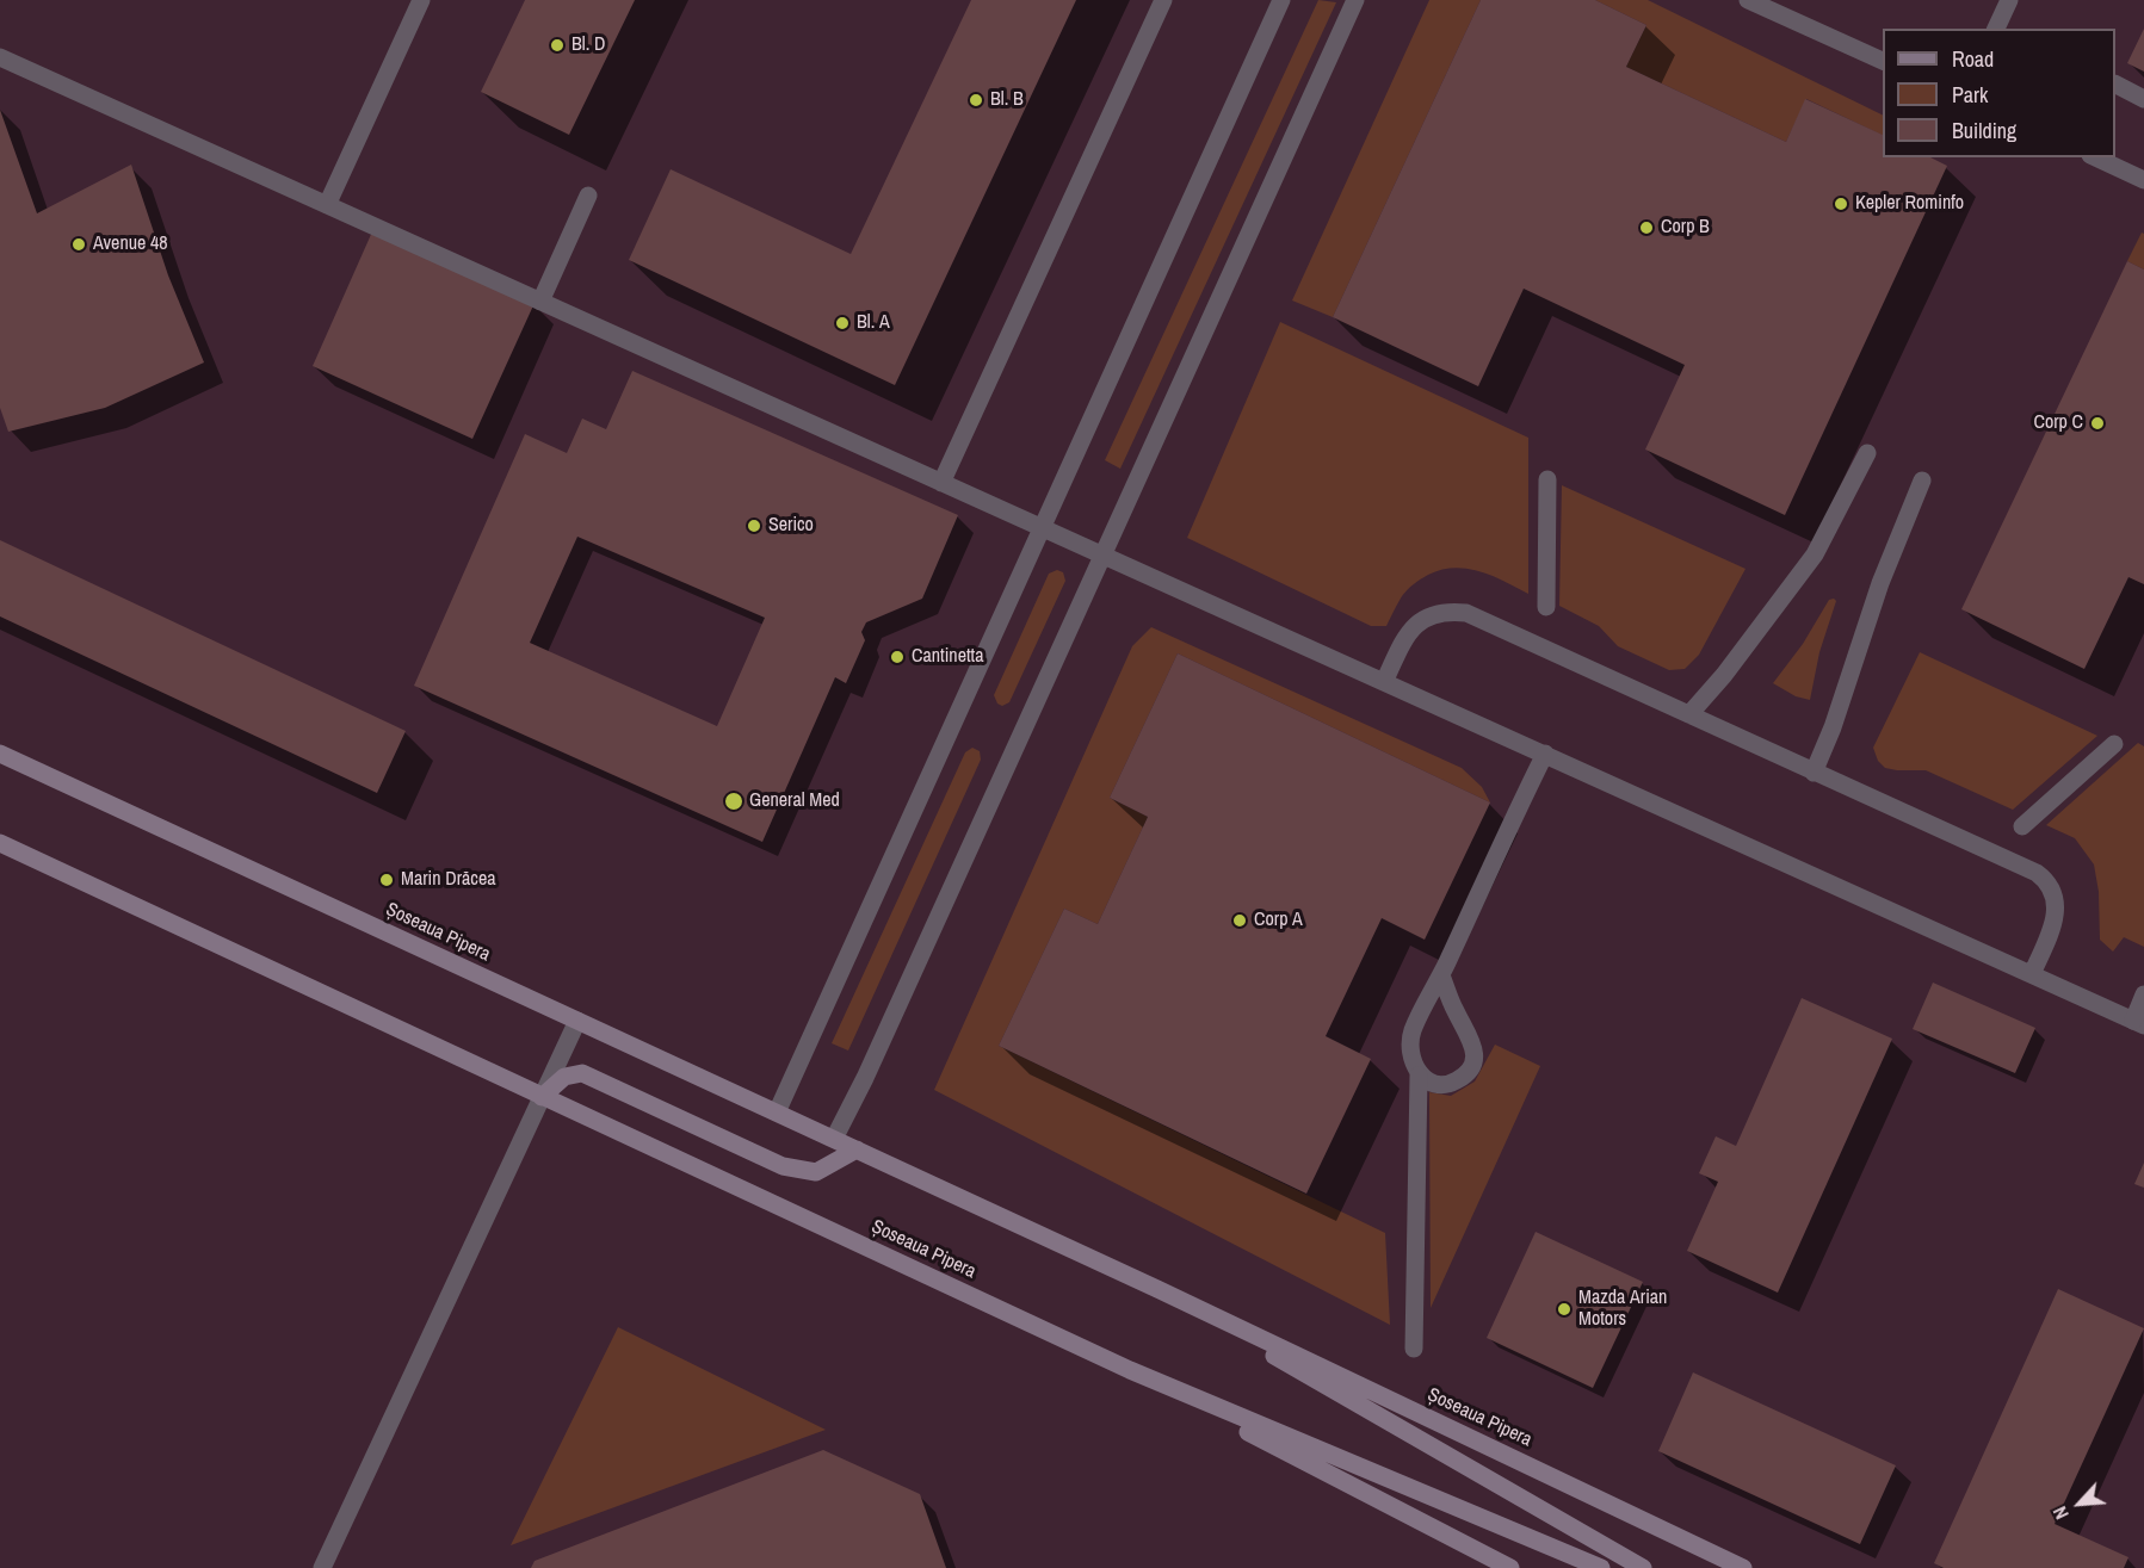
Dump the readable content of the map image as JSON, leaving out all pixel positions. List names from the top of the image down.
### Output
{
  "streets": {
    "main road": ["Șoseaua Pipera"]
  },
  "places": [
    "Bl. D",
    "Bl. B",
    "Kepler Rominfo",
    "Corp B",
    "Avenue 48",
    "Bl. A",
    "Corp C",
    "Serico",
    "Cantinetta",
    "General Med",
    "Marin Drăcea",
    "Corp A",
    "Mazda Arian Motors"
  ],
  "legend": ["Road", "Park", "Building"],
  "north": "bottom left"
}
